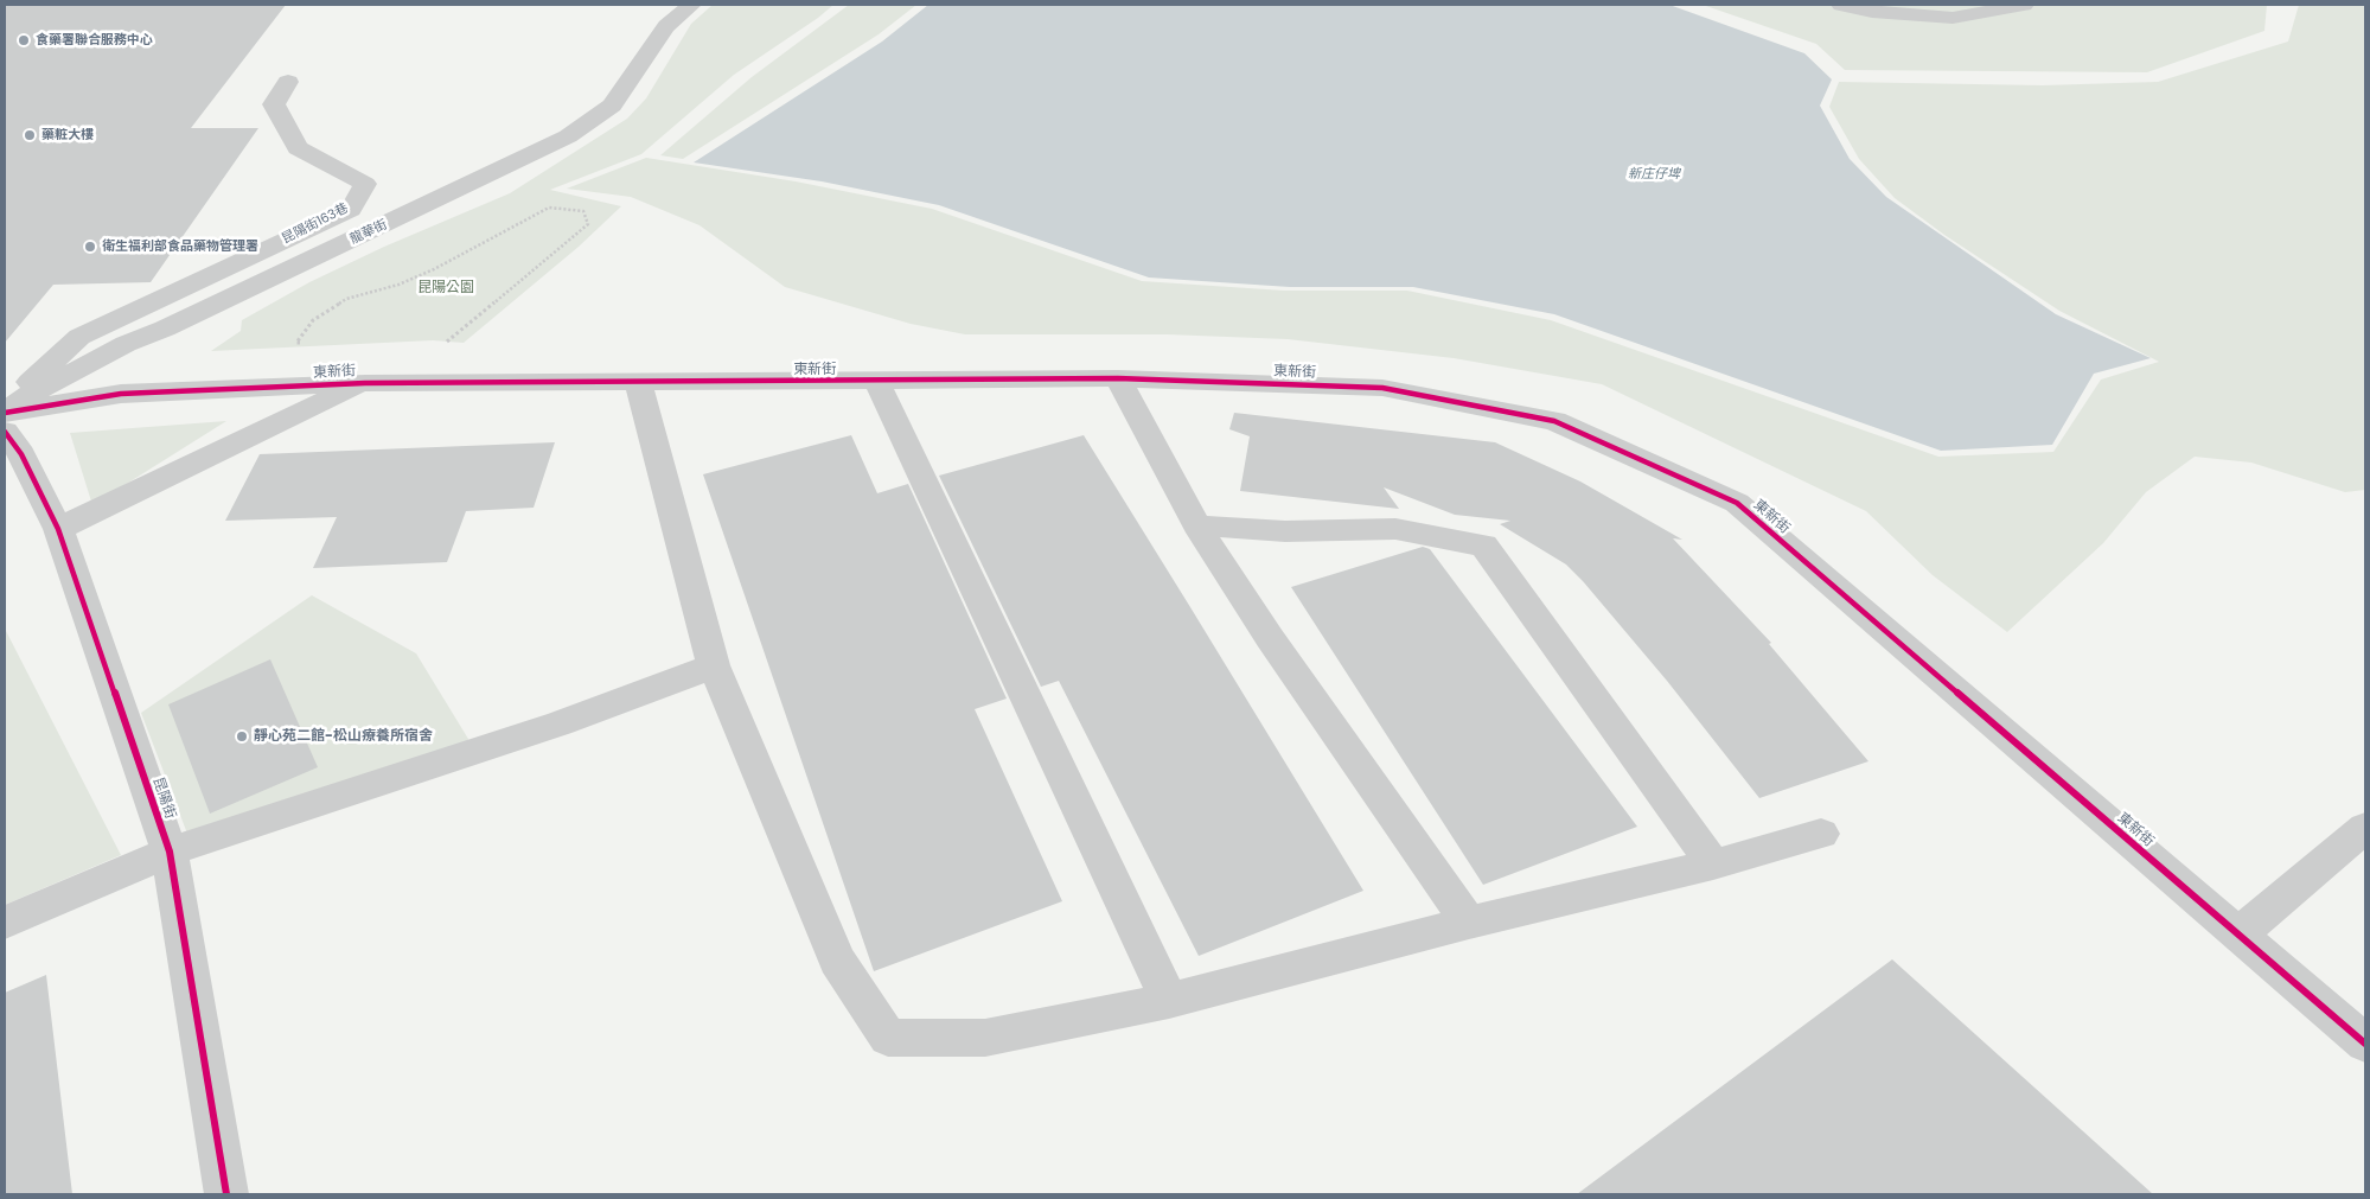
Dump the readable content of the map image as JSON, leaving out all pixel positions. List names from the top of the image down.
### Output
{
  "streets": {
    "street": [
      "昆陽街163巷",
      "龍華街",
      "東新街",
      "昆陽街"
    ]
  },
  "crossings": [
    ["昆陽街163巷", "龍華街"],
    ["昆陽街163巷", "東新街"],
    ["龍華街", "東新街"]
  ],
  "water": ["新庄仔埤"],
  "parks": ["昆陽公園"],
  "places": [
    "食藥署聯合服務中心",
    "藥粧大樓",
    "衛生福利部食品藥物管理署",
    "靜心苑二館-松山療養所宿舍"
  ]
}
